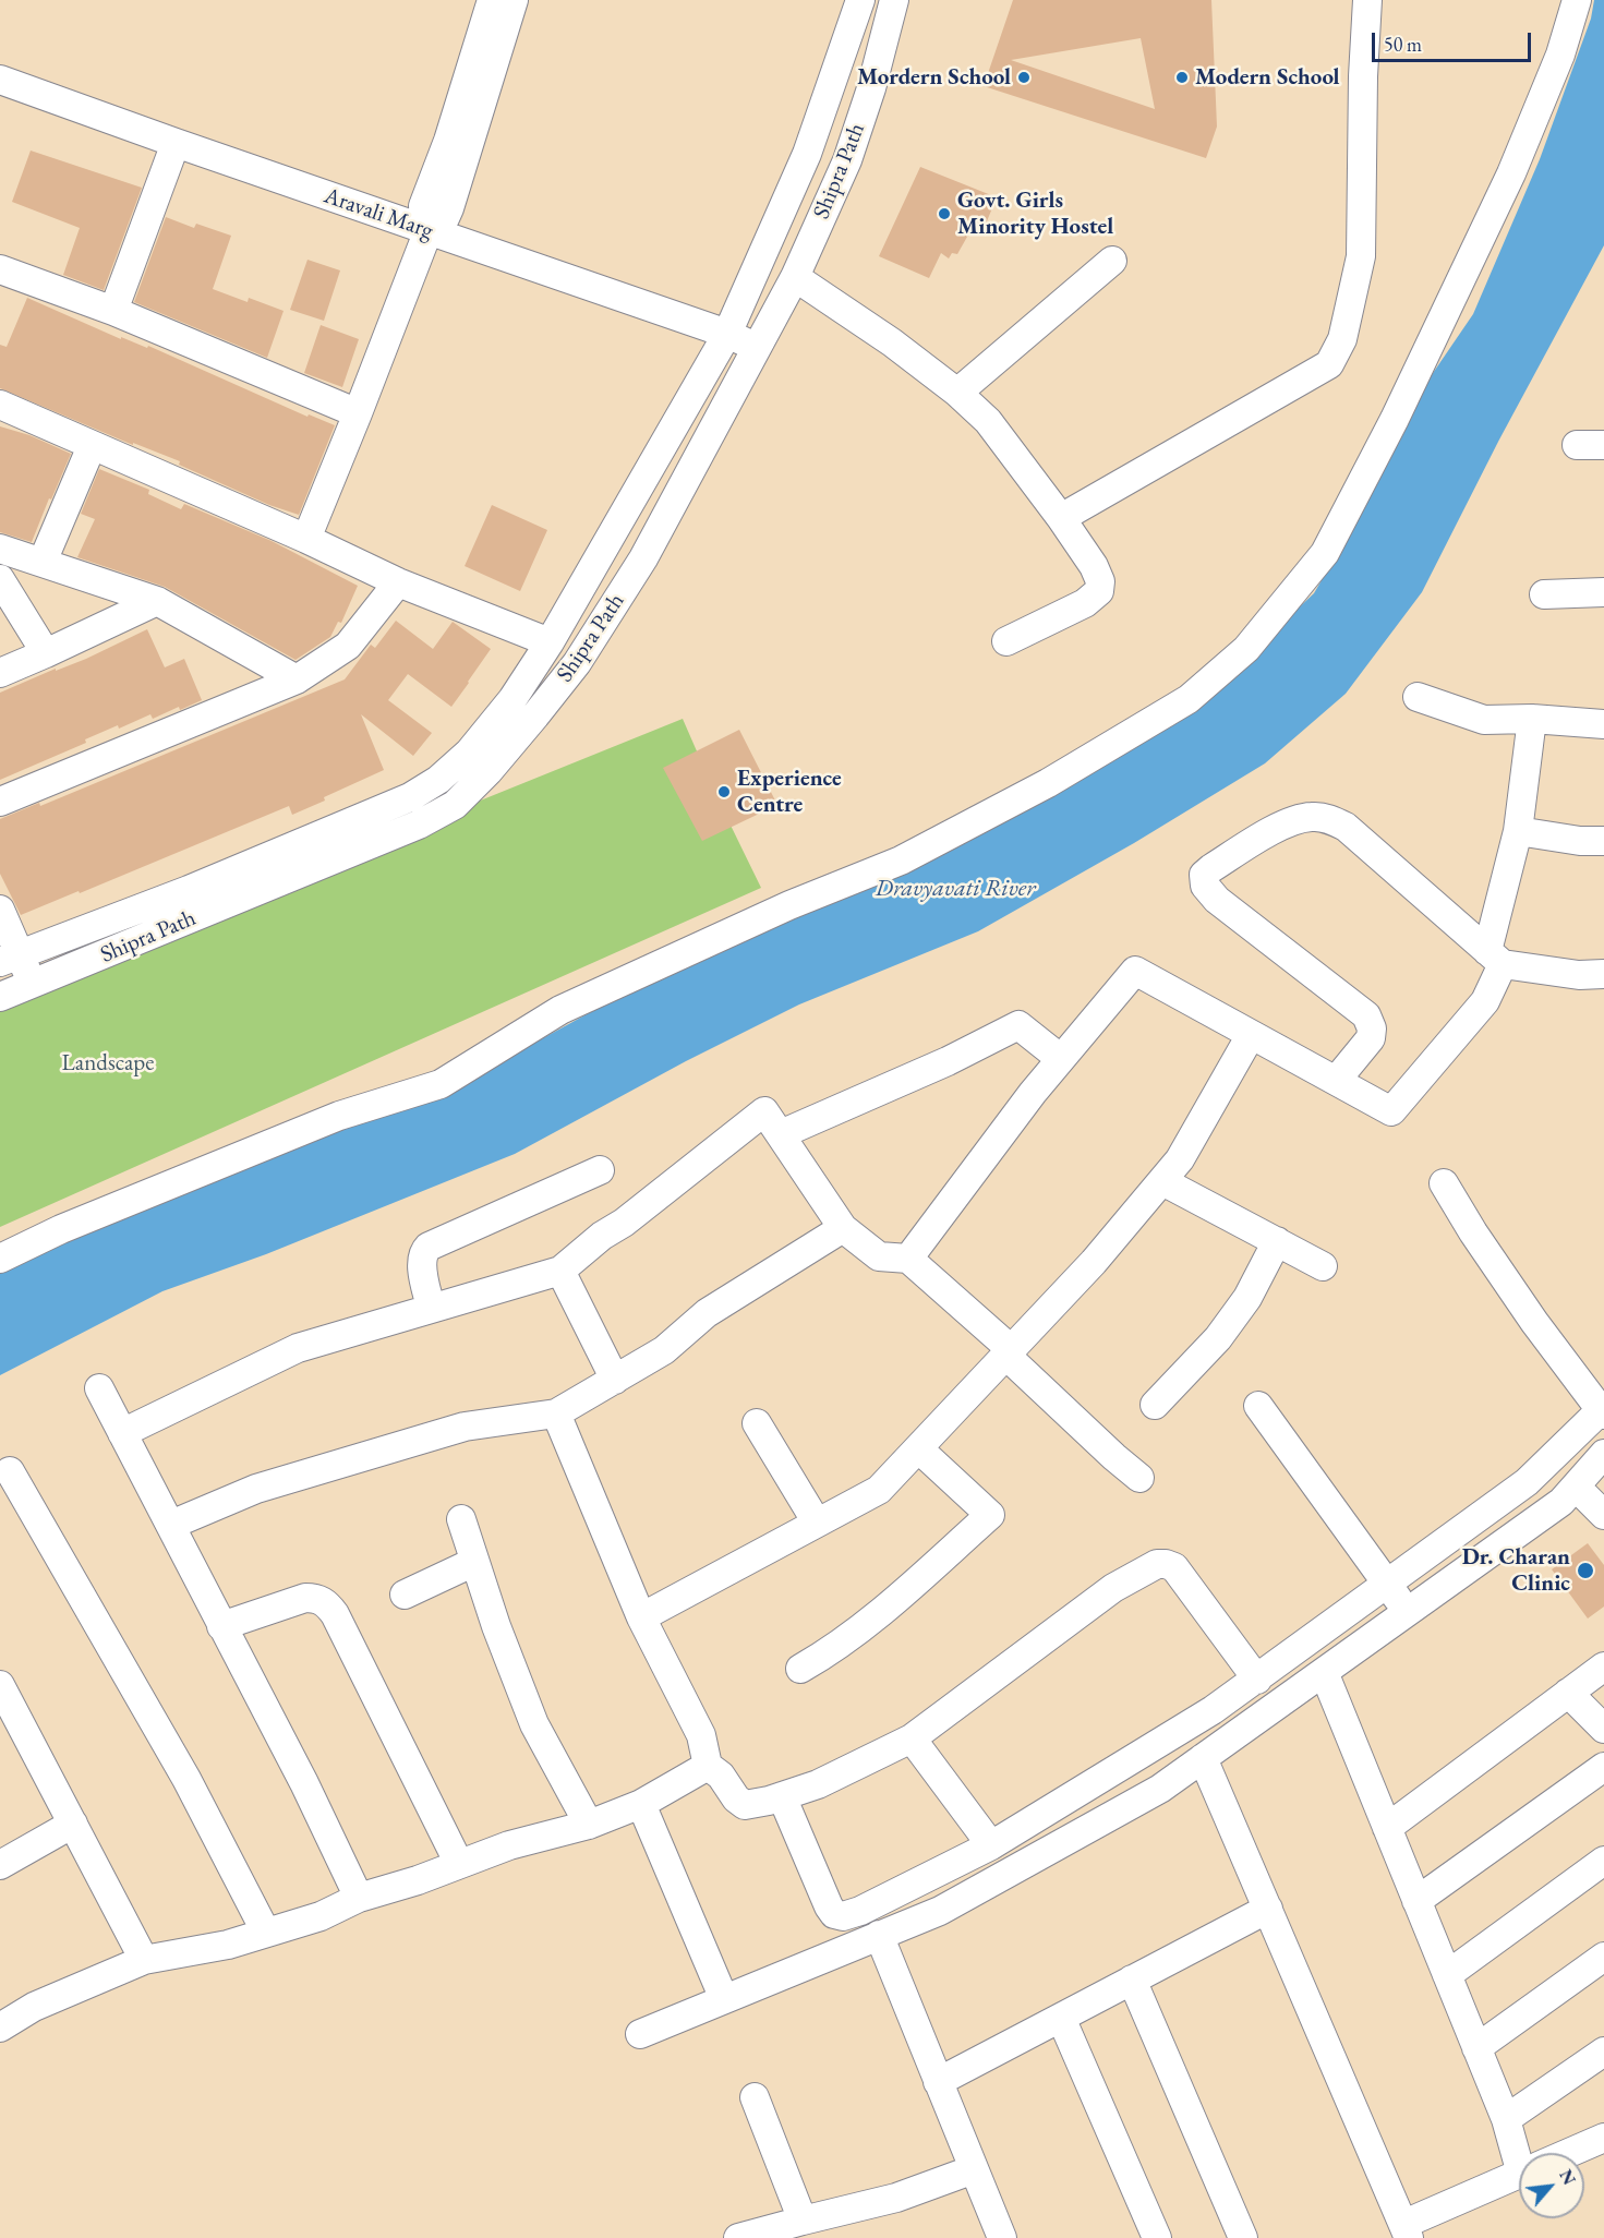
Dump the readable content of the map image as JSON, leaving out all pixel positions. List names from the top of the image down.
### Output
{
  "streets": {
    "street": ["Shipra Path", "Aravali Marg"]
  },
  "crossings": [
    ["Shipra Path", "Aravali Marg"]
  ],
  "water": ["Dravyavati River"],
  "parks": ["Landscape"],
  "places": [
    "Mordern School",
    "Modern School",
    "Govt. Girls Minority Hostel",
    "Experience Centre",
    "Dr. Charan Clinic"
  ],
  "scale_bar": "50 m",
  "north": "top right"
}
